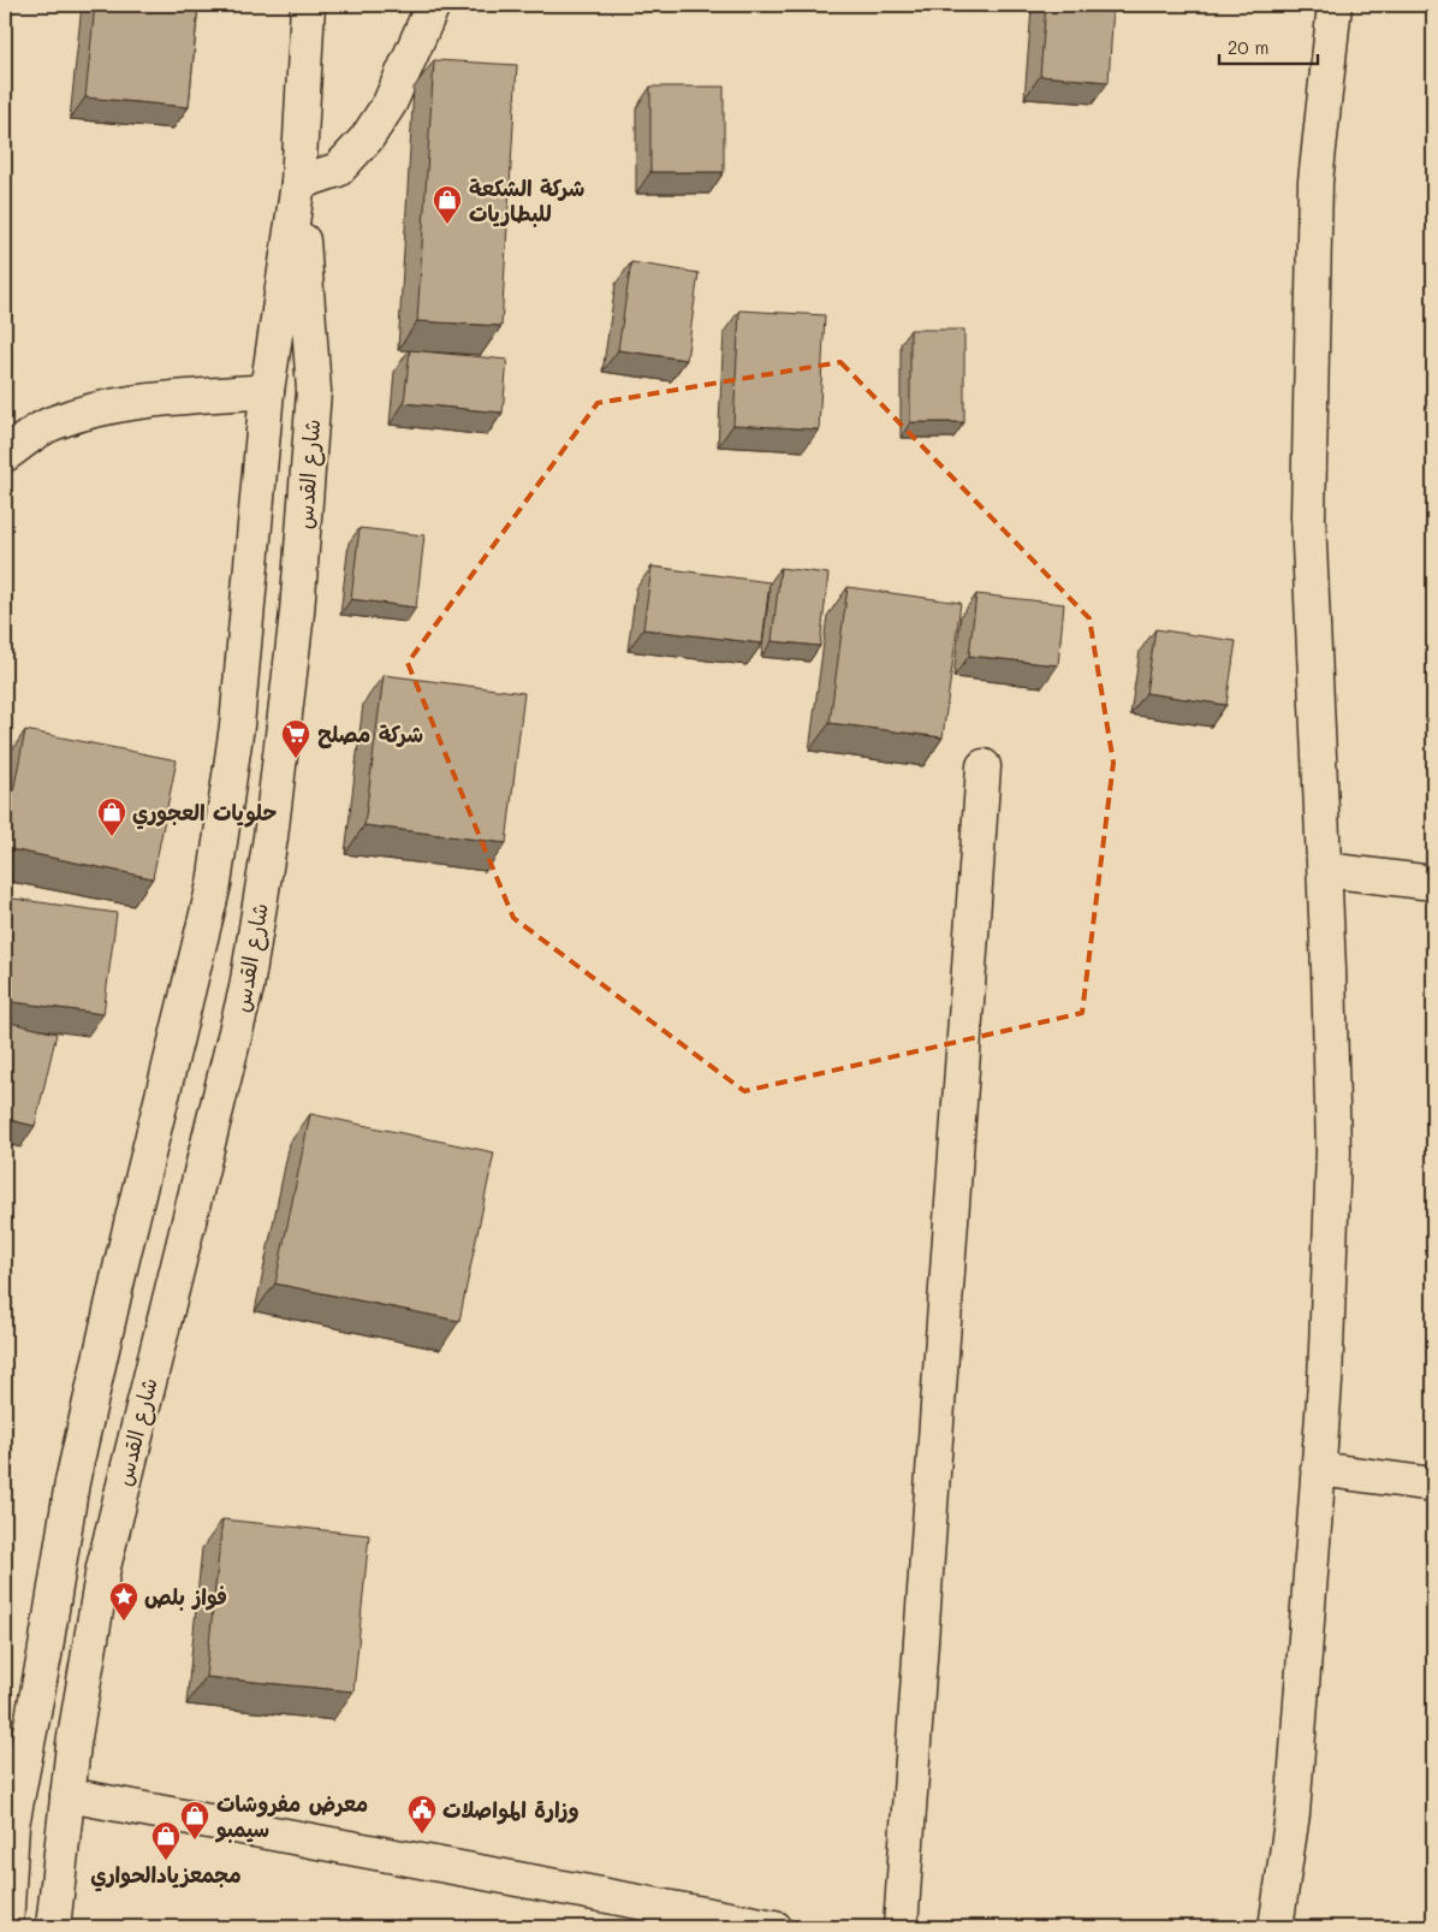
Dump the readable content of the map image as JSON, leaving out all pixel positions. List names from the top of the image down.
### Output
{
  "streets": {
    "street": ["شارع القدس"]
  },
  "places": {
    "shop": [
      "شركة الشكعة للبطاريات",
      "حلويات العجوري",
      "معرض مفروشات سيمبو",
      "مجمعزيادالحواري"
    ],
    "supermarket": ["شركة مصلح"],
    "place": ["فواز بلص"],
    "public building": ["وزارة المواصلات"]
  },
  "scale_bar": "20 m"
}
